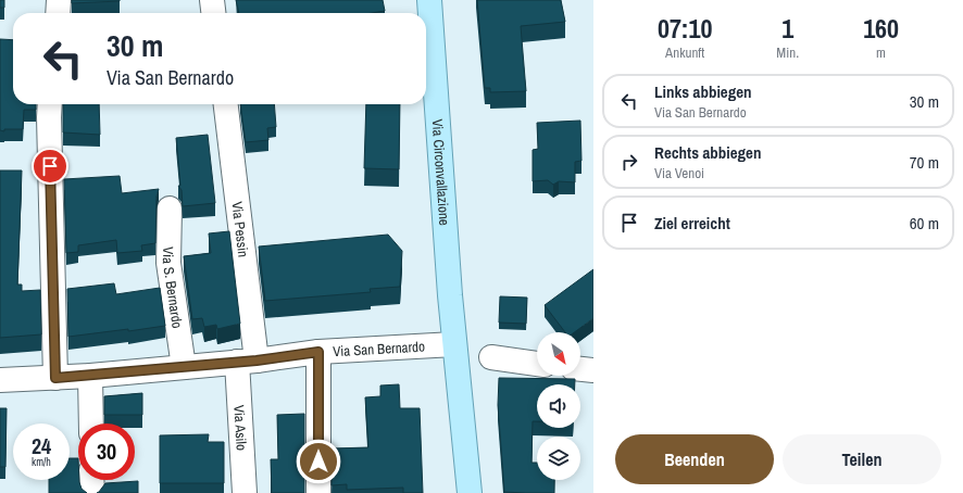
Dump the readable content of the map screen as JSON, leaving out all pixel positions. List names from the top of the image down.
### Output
{
  "streets": {
    "main road": ["Via Circonvallazione"],
    "street": [
      "Via Pessin",
      "Via S. Bernardo",
      "Via San Bernardo",
      "Via Asilo"
    ]
  },
  "crossings": [
    ["Via Circonvallazione", "Via San Bernardo"],
    ["Via Pessin", "Via San Bernardo"],
    ["Via Pessin", "Via Asilo"],
    ["Via S. Bernardo", "Via San Bernardo"],
    ["Via San Bernardo", "Via Asilo"]
  ],
  "north": "bottom right",
  "page": {
    "eta": [
      "07:10",
      "Ankunft",
      "1",
      "Min.",
      "160",
      "m"
    ],
    "turn": ["30 m", "Via San Bernardo"],
    "list": [
      {
        "name": "Links abbiegen",
        "note": "Via San Bernardo",
        "value": "30 m"
      },
      {
        "name": "Rechts abbiegen",
        "note": "Via Venoi",
        "value": "70 m"
      },
      {
        "name": "Ziel erreicht",
        "value": "60 m"
      }
    ],
    "speed": "24 km/h",
    "limit": "30",
    "buttons": ["Beenden", "Teilen"]
  }
}
